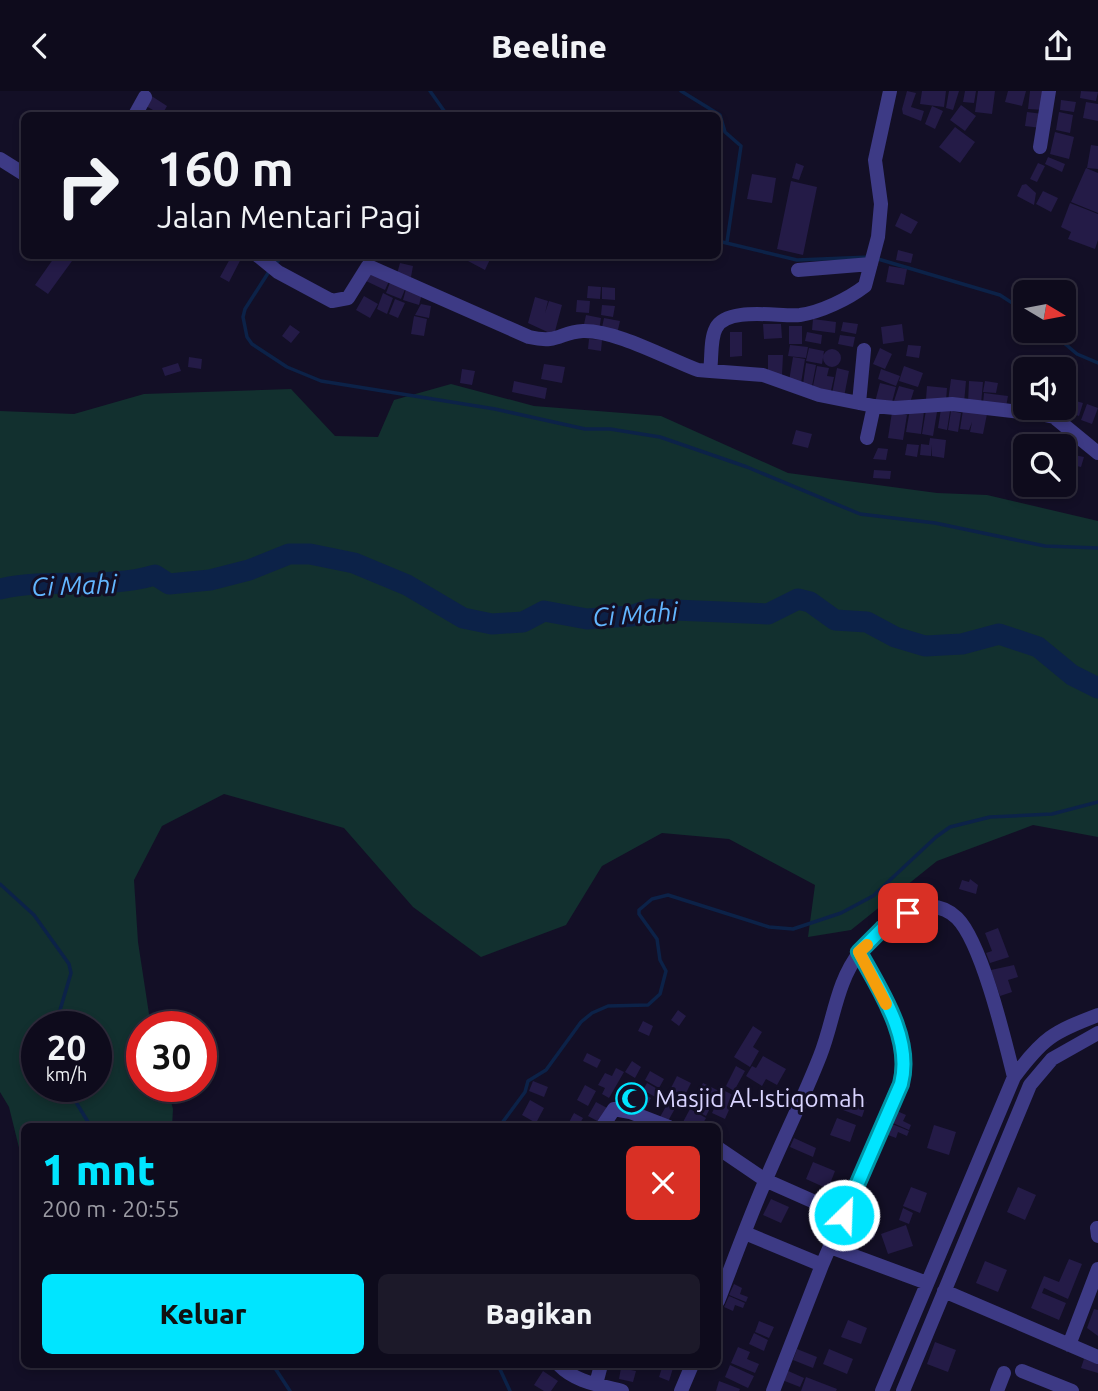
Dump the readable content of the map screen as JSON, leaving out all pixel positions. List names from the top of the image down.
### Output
{
  "water": ["Ci Mahi"],
  "places": {
    "mosque": ["Masjid Al-Istiqomah"]
  },
  "north": "right",
  "page": {
    "header": "Beeline",
    "turn": ["160 m", "Jalan Mentari Pagi"],
    "speed": "20 km/h",
    "limit": "30",
    "heading": ["1 mnt", "200 m · 20:55"],
    "buttons": ["Keluar", "Bagikan"]
  }
}
